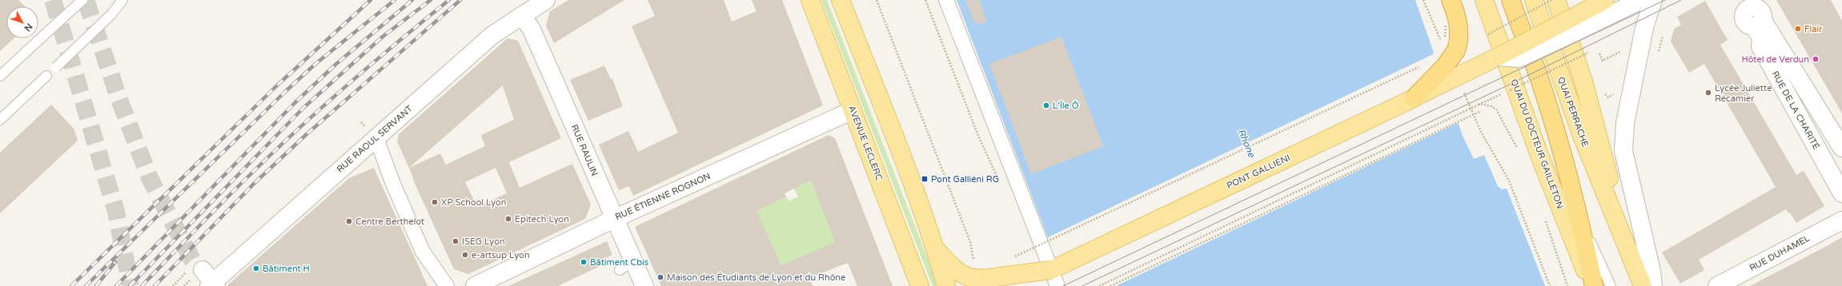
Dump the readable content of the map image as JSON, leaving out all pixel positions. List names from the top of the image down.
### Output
{
  "streets": {
    "main road": [
      "QUAI PERRACHE",
      "AVENUE LECLERC",
      "QUAI DU DOCTEUR GAILLETON",
      "PONT GALLIENI"
    ],
    "street": [
      "RUE DE LA CHARITÉ",
      "RUE RAOUL SERVANT",
      "RUE RAULIN",
      "RUE ÉTIENNE ROGNON",
      "RUE DUHAMEL"
    ]
  },
  "crossings": [
    ["RUE RAOUL SERVANT", "RUE RAULIN"],
    ["AVENUE LECLERC", "RUE ÉTIENNE ROGNON"],
    ["RUE RAULIN", "RUE ÉTIENNE ROGNON"]
  ],
  "water": ["Rhone"],
  "places": {
    "other": [
      "Flair",
      "Hôtel de Verdun",
      "Lycée Juliette Récamier",
      "L'Île Ô",
      "XP School Lyon",
      "Epitech Lyon",
      "Centre Berthelot",
      "ISEG Lyon",
      "e-artsup Lyon",
      "Bâtiment Cbis",
      "Bâtiment H",
      "Maison des Étudiants de Lyon et du Rhône"
    ],
    "transit": ["Pont Galliéni RG"]
  },
  "north": "bottom right"
}
